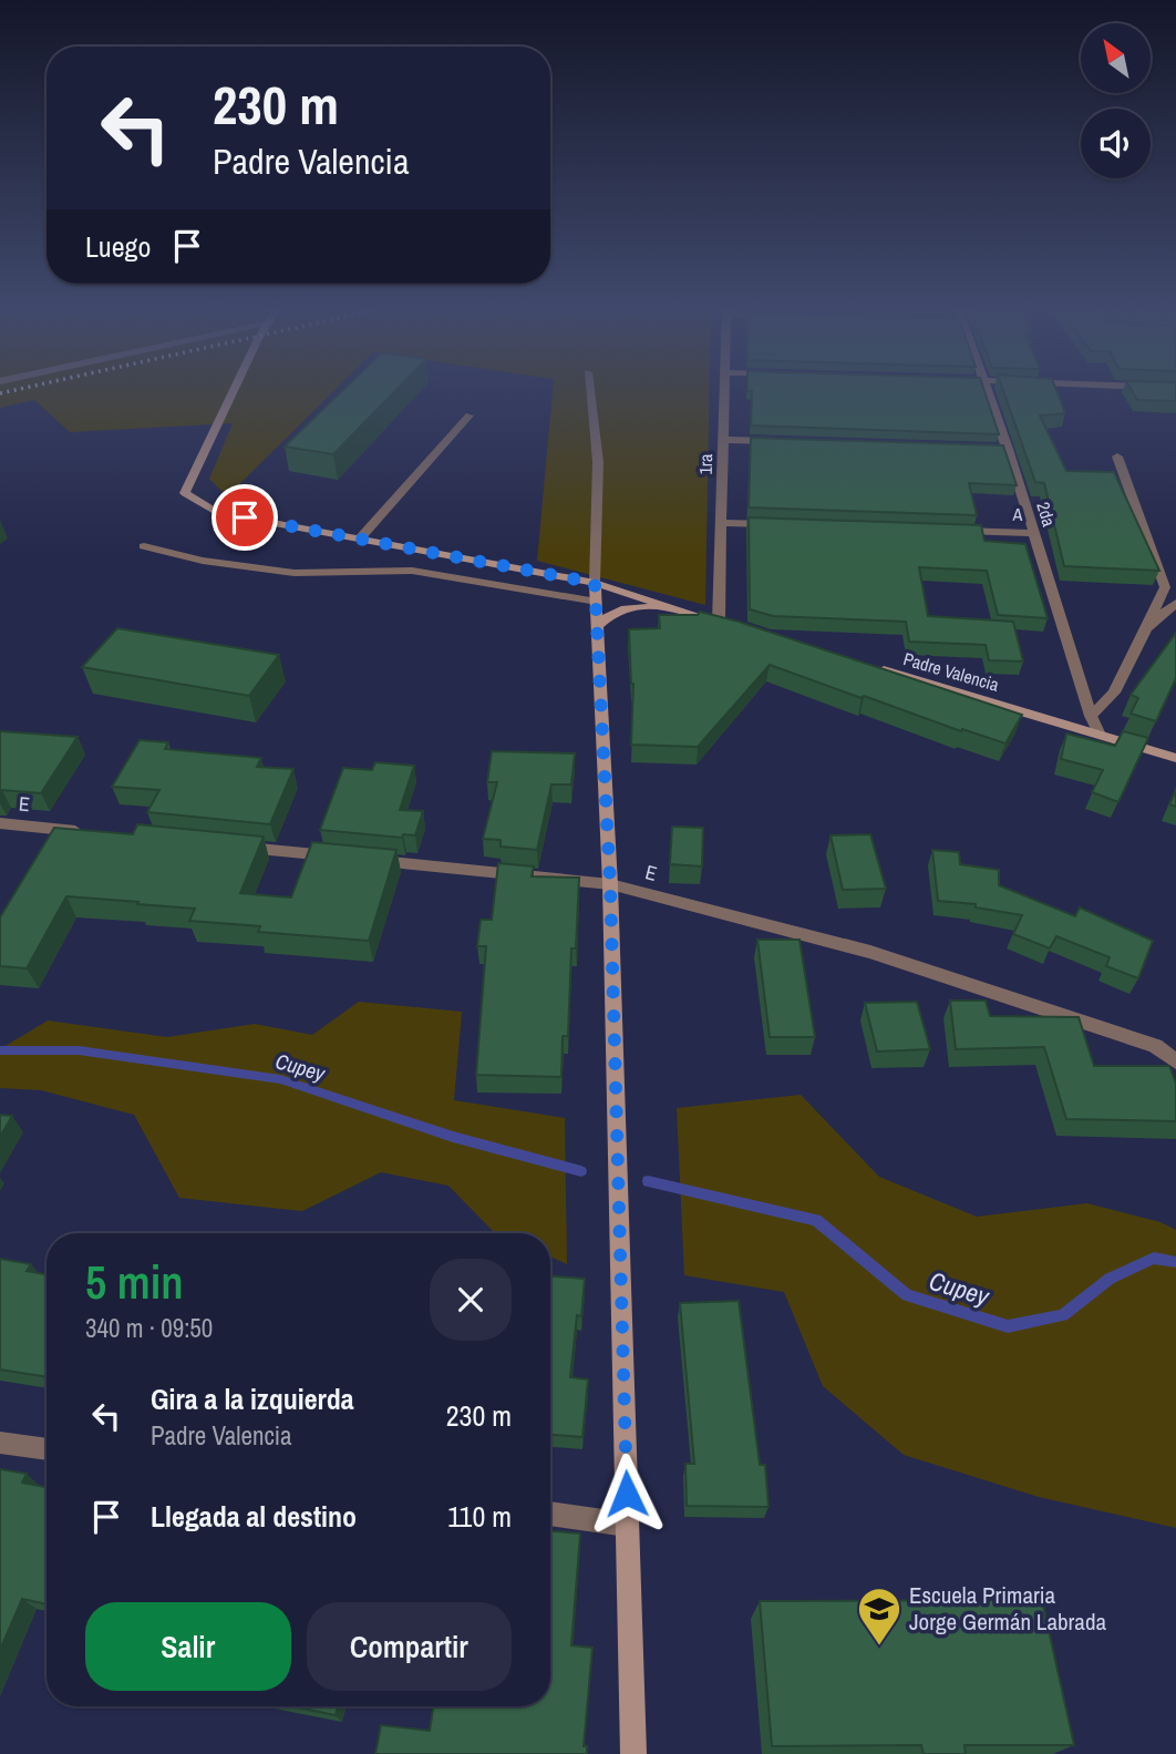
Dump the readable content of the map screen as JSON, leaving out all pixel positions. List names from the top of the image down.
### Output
{
  "streets": {
    "street": [
      "1ra",
      "A",
      "2da",
      "Padre Valencia",
      "E"
    ]
  },
  "crossings": [
    ["A", "2da"],
    ["2da", "Padre Valencia"]
  ],
  "water": ["Cupey"],
  "places": {
    "school or university": ["Escuela Primaria Jorge Germán Labrada"]
  },
  "north": "top left",
  "page": {
    "turn": ["230 m", "Padre Valencia"],
    "then": "Luego",
    "heading": ["5 min", "340 m · 09:50"],
    "list": [
      {
        "name": "Gira a la izquierda",
        "note": "Padre Valencia",
        "value": "230 m"
      },
      {
        "name": "Llegada al destino",
        "value": "110 m"
      }
    ],
    "buttons": ["Salir", "Compartir"]
  }
}
